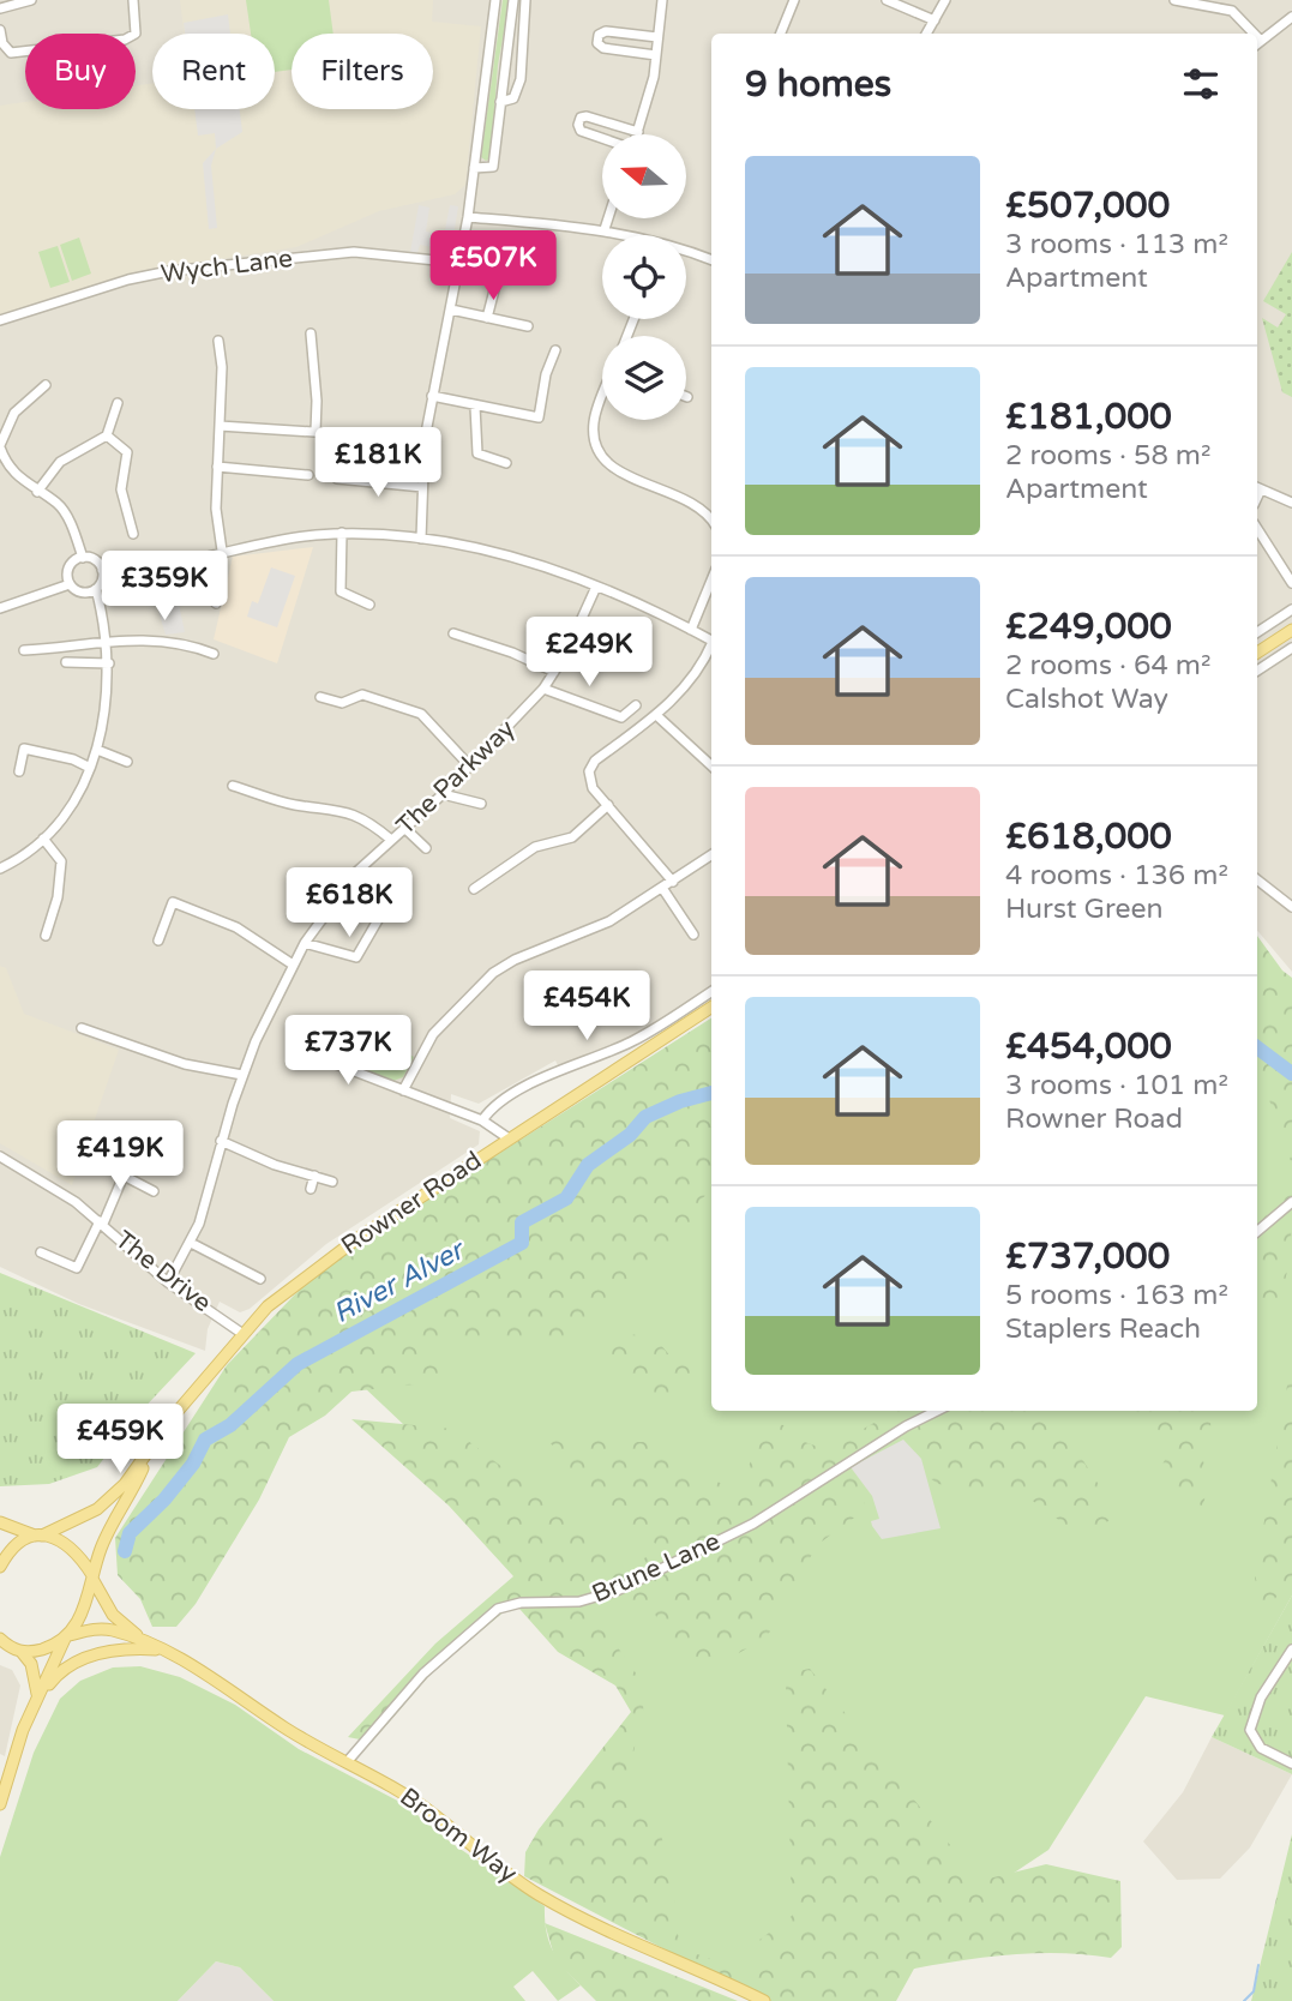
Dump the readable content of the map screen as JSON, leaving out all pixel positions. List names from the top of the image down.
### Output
{
  "streets": {
    "main road": ["Rowner Road", "Broom Way"],
    "street": [
      "Wych Lane",
      "The Parkway",
      "The Drive",
      "Brune Lane"
    ]
  },
  "crossings": [
    ["The Parkway", "The Drive"],
    ["Rowner Road", "The Drive"],
    ["Rowner Road", "Broom Way"],
    ["Brune Lane", "Broom Way"]
  ],
  "water": ["River Alver"],
  "north": "left",
  "page": {
    "chip": ["Buy", "Rent", "Filters"],
    "heading": "9 homes",
    "list": [
      {
        "name": "£507,000",
        "note": "3 rooms · 113 m² · Apartment"
      },
      {
        "name": "£181,000",
        "note": "2 rooms · 58 m² · Apartment"
      },
      {
        "name": "£249,000",
        "note": "2 rooms · 64 m² · Calshot Way"
      },
      {
        "name": "£618,000",
        "note": "4 rooms · 136 m² · Hurst Green"
      },
      {
        "name": "£454,000",
        "note": "3 rooms · 101 m² · Rowner Road"
      },
      {
        "name": "£737,000",
        "note": "5 rooms · 163 m² · Staplers Reach"
      }
    ],
    "price": [
      "£507K",
      "£181K",
      "£359K",
      "£249K",
      "£618K",
      "£454K",
      "£737K",
      "£419K",
      "£459K"
    ]
  }
}
